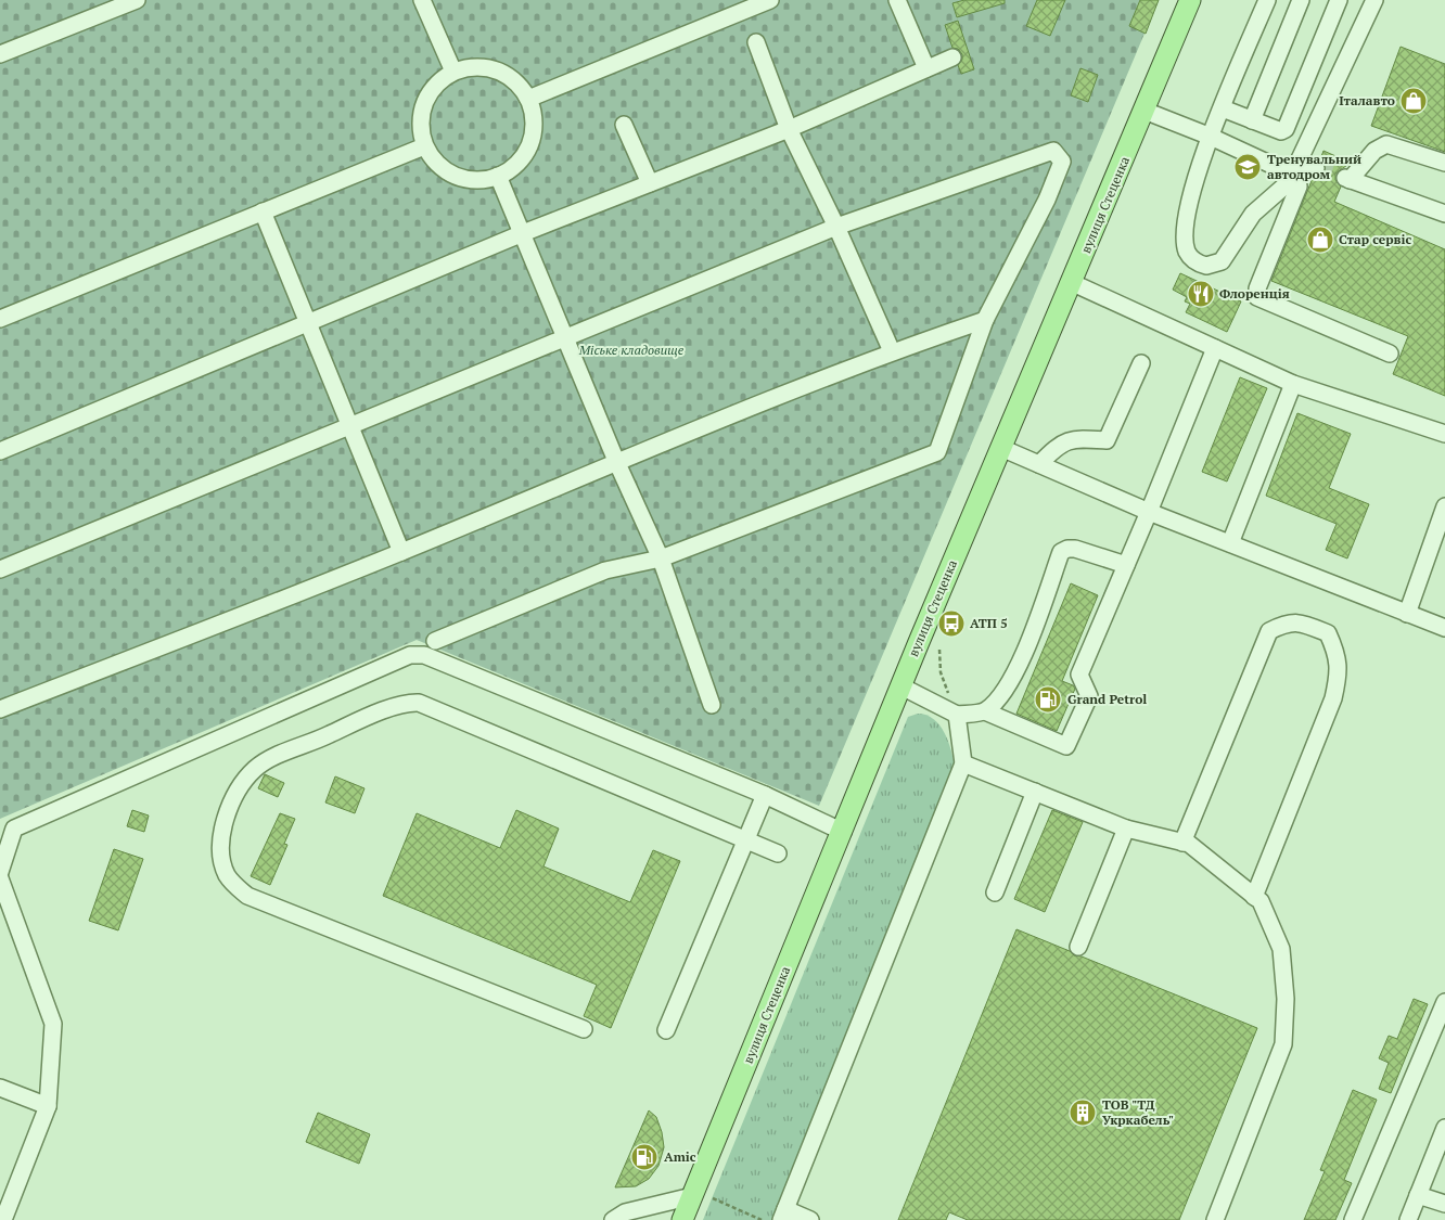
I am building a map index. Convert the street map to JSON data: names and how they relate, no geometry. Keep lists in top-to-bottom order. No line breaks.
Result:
{"streets":{"main road":["вулиця Стеценка"]},"parks":["Міське кладовище"],"places":{"shop":["Італавто","Стар сервіс"],"school or university":["Тренувальний автодром"],"restaurant":["Флоренція"],"bus stop":["АТП 5"],"fuel station":["Grand Petrol","Amic"],"building":["ТОВ \"ТД Укркабель\""]}}
